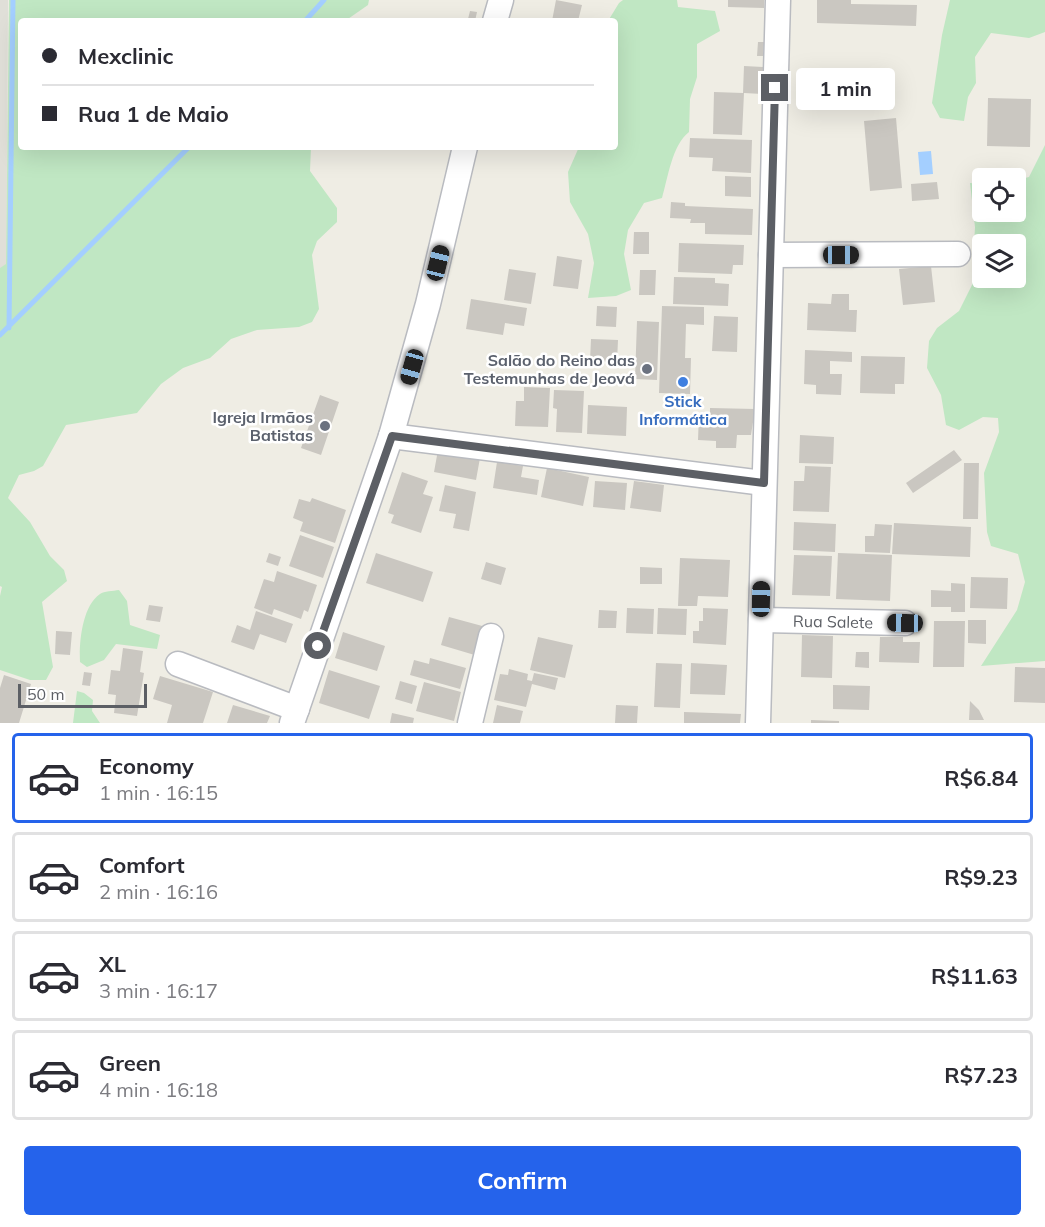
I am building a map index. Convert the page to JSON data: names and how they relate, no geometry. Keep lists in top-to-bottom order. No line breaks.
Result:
{"streets":{"street":["Rua Salete"]},"places":["Salão do Reino das Testemunhas de Jeová","Stick Informática","Igreja Irmãos Batistas"],"scale_bar":"50 m","page":{"banner":["Mexclinic","Rua 1 de Maio"],"bubble":"1 min","scale":"50 m","list":[{"name":"Economy","note":"1 min · 16:15","value":"R$6.84"},{"name":"Comfort","note":"2 min · 16:16","value":"R$9.23"},{"name":"XL","note":"3 min · 16:17","value":"R$11.63"},{"name":"Green","note":"4 min · 16:18","value":"R$7.23"}],"buttons":"Confirm"}}
